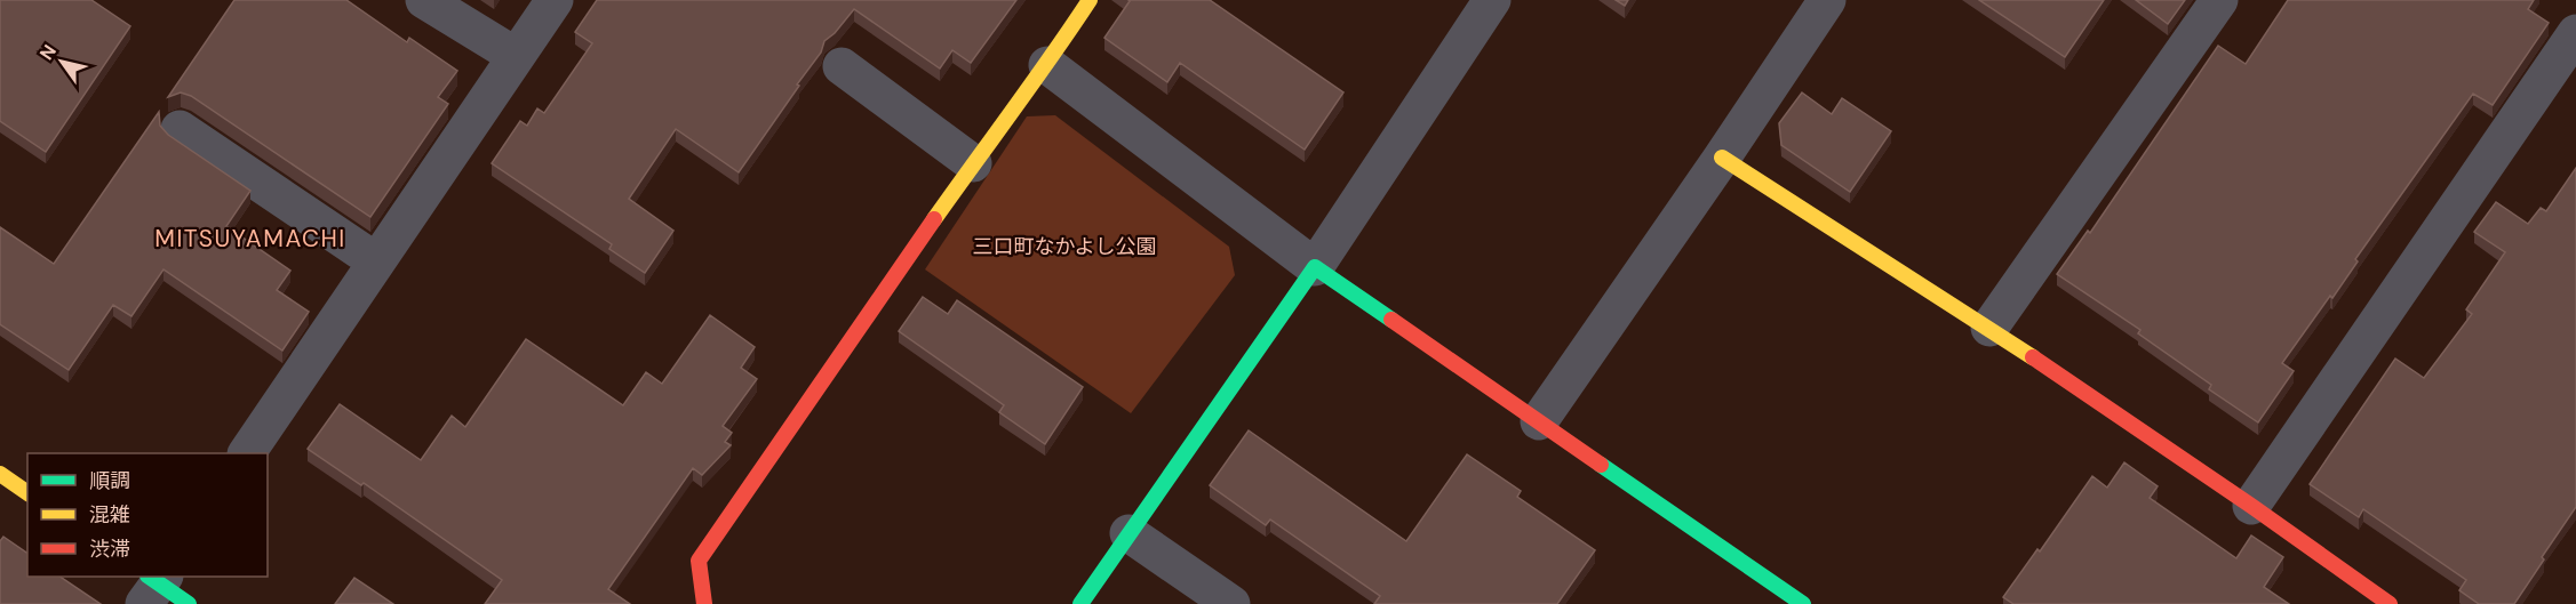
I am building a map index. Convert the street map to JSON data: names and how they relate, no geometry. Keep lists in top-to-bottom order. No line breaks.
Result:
{"districts":["MITSUYAMACHI"],"parks":["三口町なかよし公園"],"legend":["順調","混雑","渋滞"],"north":"top left"}
